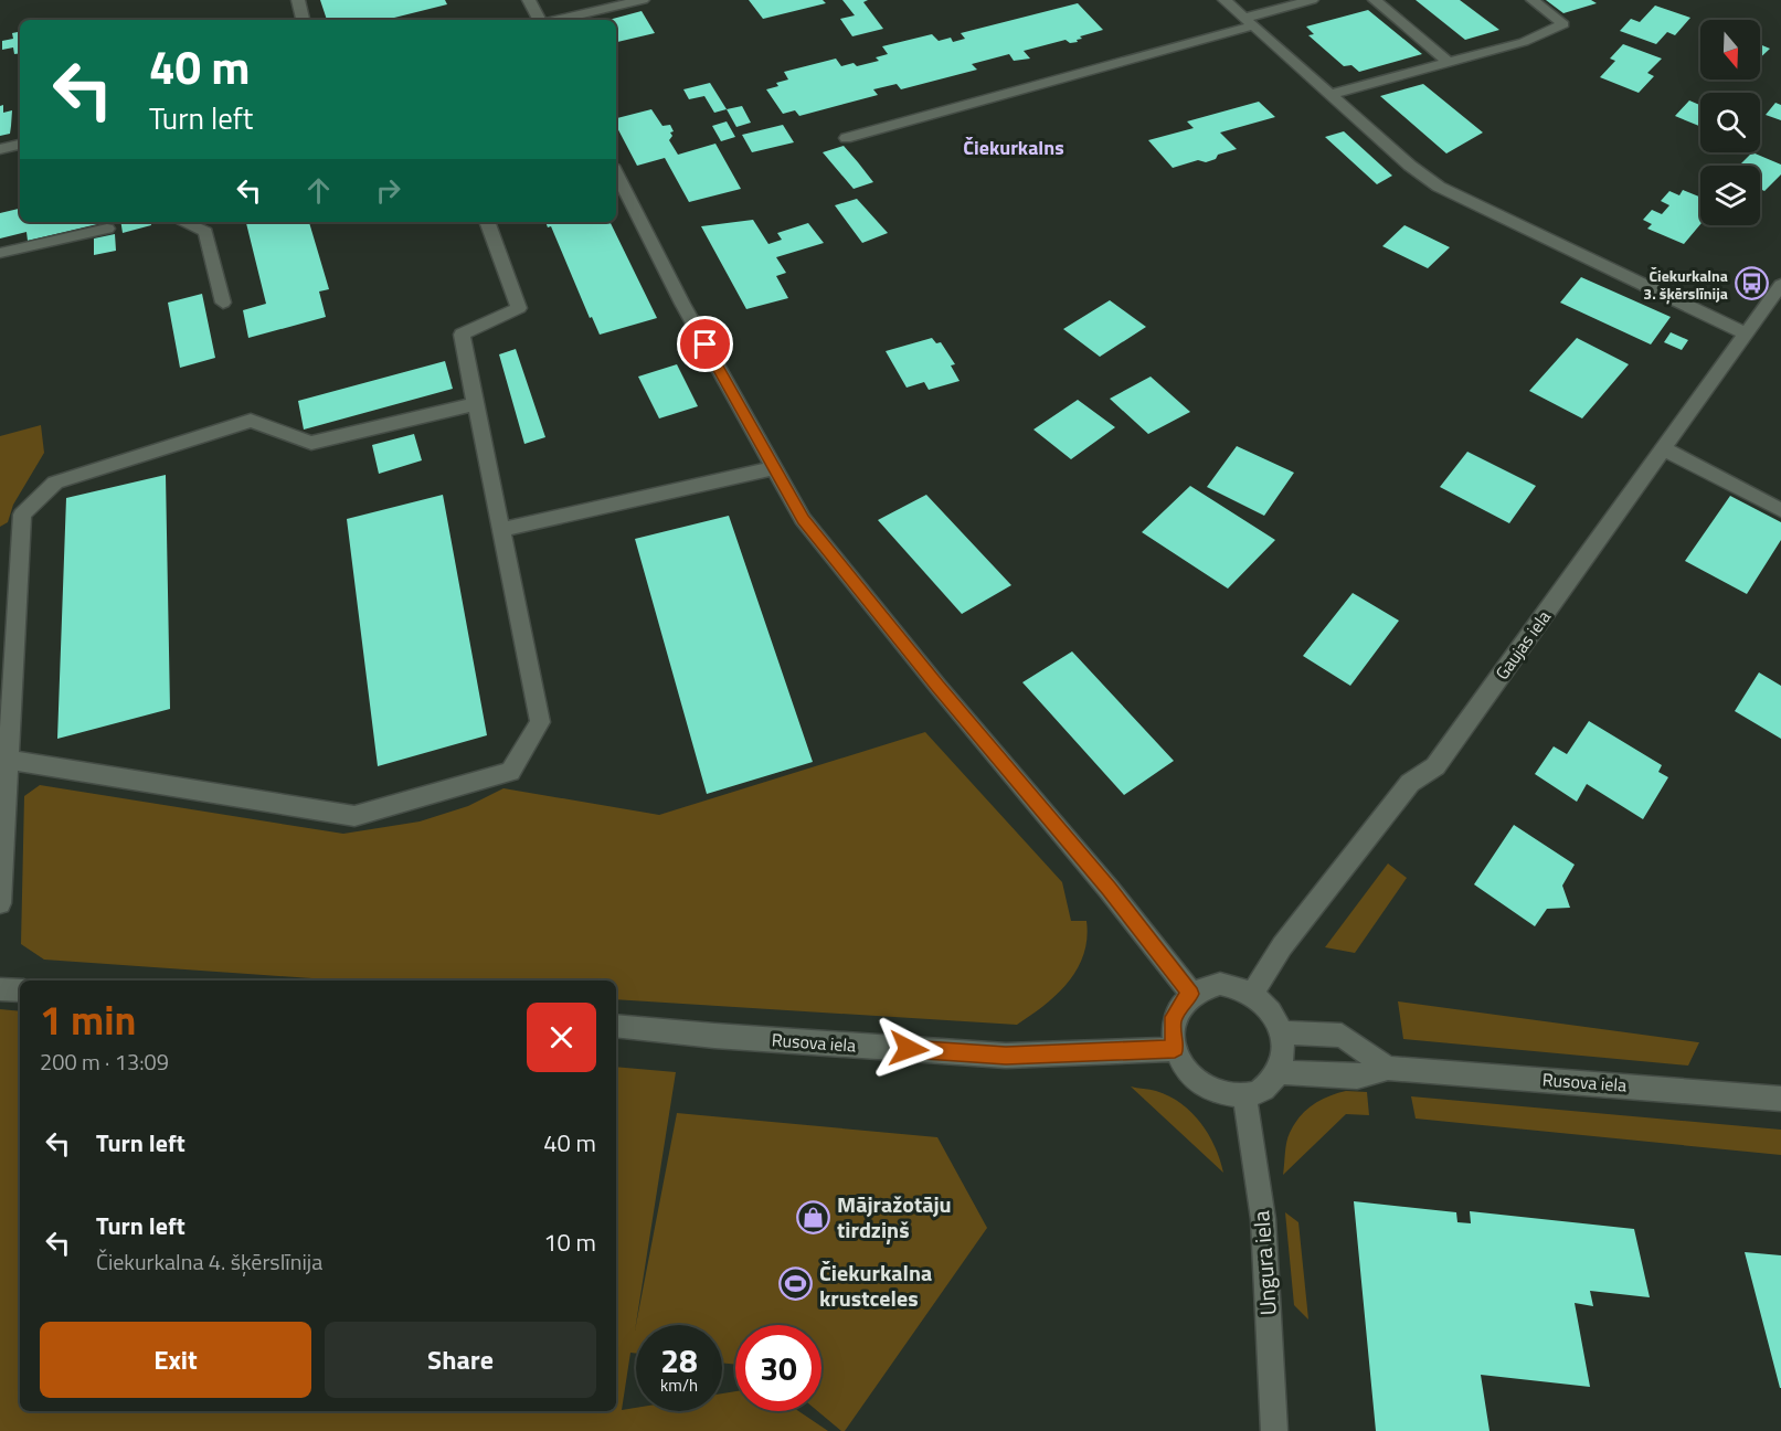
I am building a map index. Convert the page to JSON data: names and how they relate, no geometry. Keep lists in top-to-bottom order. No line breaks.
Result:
{"streets":{"street":["Gaujas iela","Rusova iela","Ungura iela"]},"crossings":[["Gaujas iela","Rusova iela"],["Gaujas iela","Ungura iela"],["Rusova iela","Ungura iela"]],"districts":["Čiekurkalns"],"places":{"bus stop":["Čiekurkalna 3. šķērslīnija"],"shop":["Mājražotāju tirdziņš"],"sports":["Čiekurkalna krustceles"]},"north":"bottom","page":{"turn":["40 m","Turn left"],"heading":["1 min","200 m · 13:09"],"list":[{"name":"Turn left","value":"40 m"},{"name":"Turn left","note":"Čiekurkalna 4. šķērslīnija","value":"10 m"}],"buttons":["Exit","Share"],"speed":"28 km/h","limit":"30"}}
